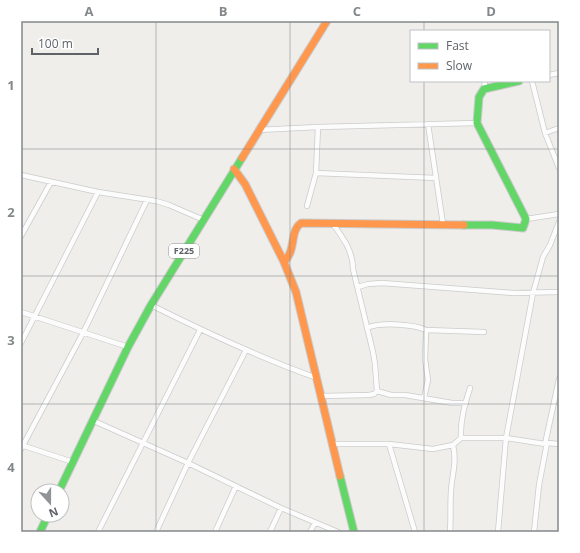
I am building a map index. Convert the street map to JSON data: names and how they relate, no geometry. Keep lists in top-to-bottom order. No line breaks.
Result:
{"streets":{"street":["F225"]},"legend":["Fast","Slow"],"scale_bar":"100 m","north":"bottom","grid":{"columns":["A","B","C","D"],"rows":["1","2","3","4"]}}
